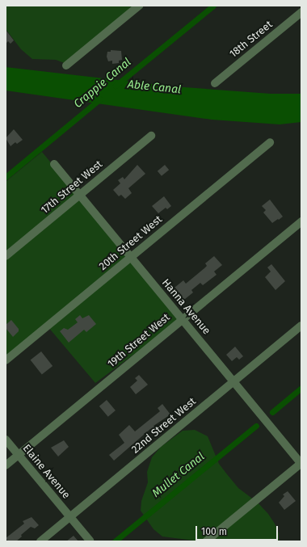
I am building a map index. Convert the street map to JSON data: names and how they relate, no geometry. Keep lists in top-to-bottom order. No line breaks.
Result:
{"streets":{"street":["18th Street","17th Street West","20th Street West","Hanna Avenue","19th Street West","22nd Street West","Elaine Avenue"]},"crossings":[["17th Street West","Hanna Avenue"],["20th Street West","Hanna Avenue"],["Hanna Avenue","19th Street West"],["Hanna Avenue","22nd Street West"],["19th Street West","Elaine Avenue"],["22nd Street West","Elaine Avenue"]],"water":["Crappie Canal","Able Canal","Mullet Canal"],"scale_bar":"100 m"}
